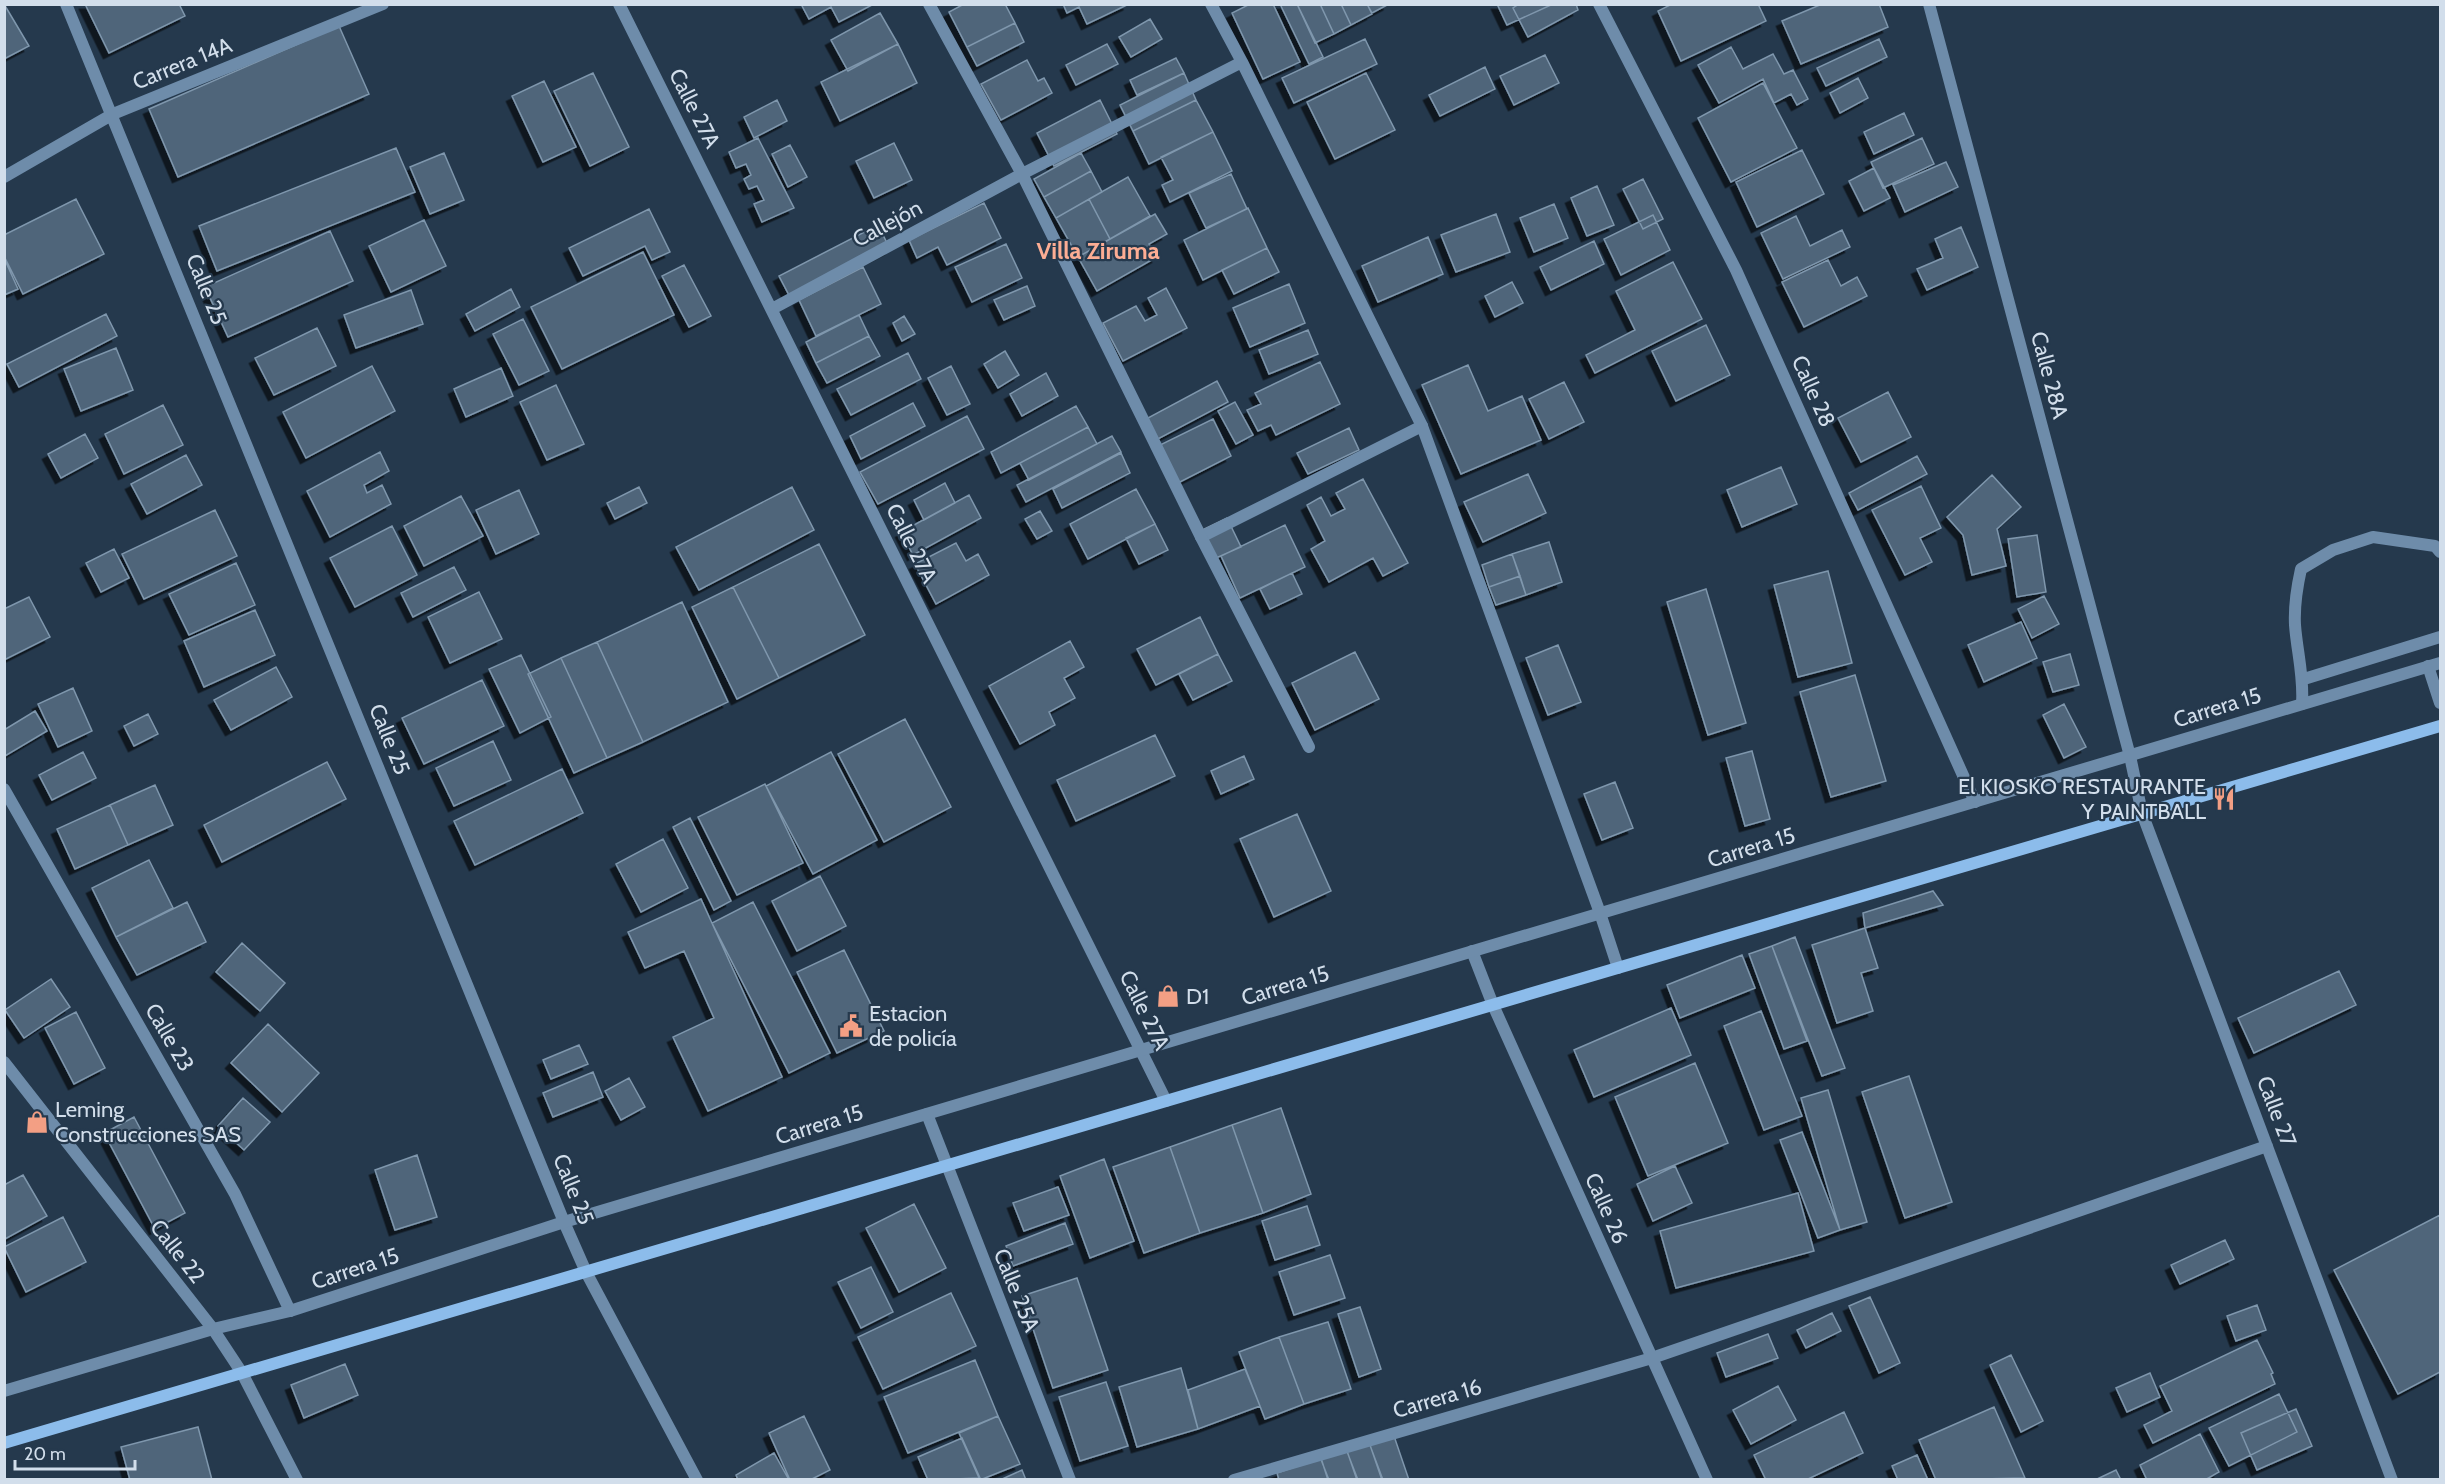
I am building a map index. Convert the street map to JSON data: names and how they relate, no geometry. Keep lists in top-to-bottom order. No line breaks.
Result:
{"streets":{"street":["Carrera 14A","Calle 27A","Callejón","Calle 25","Calle 28A","Calle 28","Carrera 15","Calle 23","Calle 27","Calle 26","Calle 22","Calle 25A","Carrera 16"]},"crossings":[["Carrera 14A","Calle 25"],["Calle 27A","Callejón"],["Calle 27A","Carrera 15"],["Calle 25","Carrera 15"],["Calle 28A","Carrera 15"],["Calle 28A","Calle 27"],["Calle 28","Carrera 15"],["Carrera 15","Calle 23"],["Carrera 15","Calle 27"],["Carrera 15","Calle 26"],["Carrera 15","Calle 22"],["Carrera 15","Calle 25A"],["Calle 27","Carrera 16"],["Calle 26","Carrera 16"]],"districts":["Villa Ziruma"],"places":{"restaurant":["El KIOSKO RESTAURANTE Y PAINTBALL"],"shop":["D1","Leming Construcciones SAS"],"public building":["Estacion de policía"]},"scale_bar":"20 m"}
